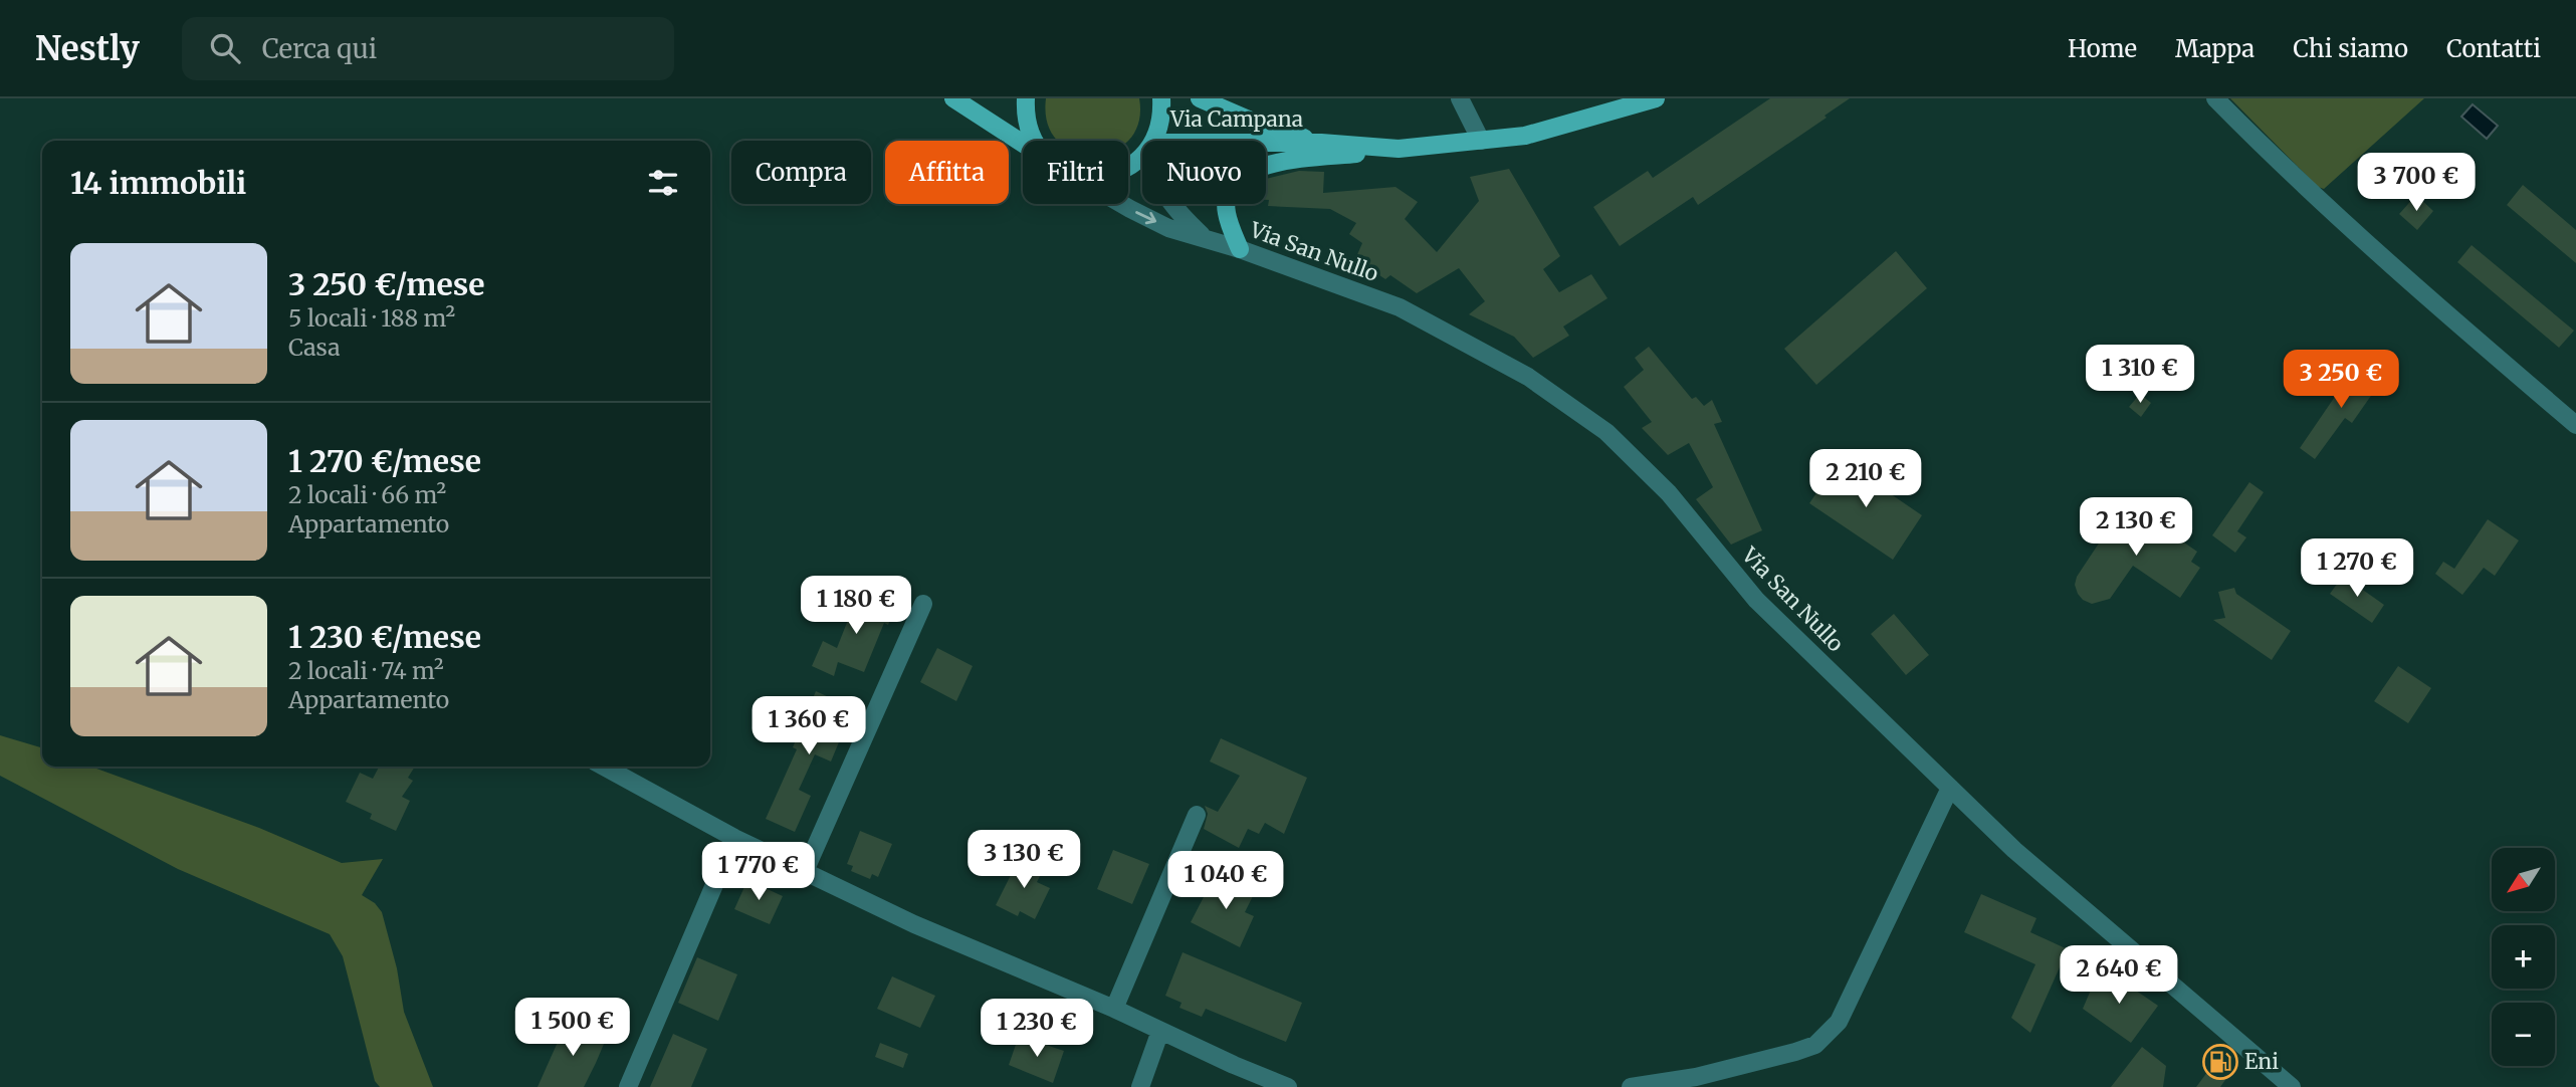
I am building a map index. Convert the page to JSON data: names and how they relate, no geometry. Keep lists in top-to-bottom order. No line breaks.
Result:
{"streets":{"main road":["Via Campana"],"street":["Via San Nullo"]},"places":{"fuel station":["Eni"]},"north":"bottom left","page":{"header":"Nestly","search":"Cerca qui","nav":["Home","Mappa","Chi siamo","Contatti"],"chip":["Compra","Affitta","Filtri","Nuovo"],"heading":"14 immobili","price":["3 700 €","1 310 €","3 250 €","2 210 €","2 130 €","1 270 €","1 180 €","1 360 €","3 130 €","1 770 €","1 040 €","2 640 €","1 500 €","1 230 €"],"list":[{"name":"3 250 €/mese","note":"5 locali · 188 m² · Casa"},{"name":"1 270 €/mese","note":"2 locali · 66 m² · Appartamento"},{"name":"1 230 €/mese","note":"2 locali · 74 m² · Appartamento"}],"map_buttons":["+","−"]}}
